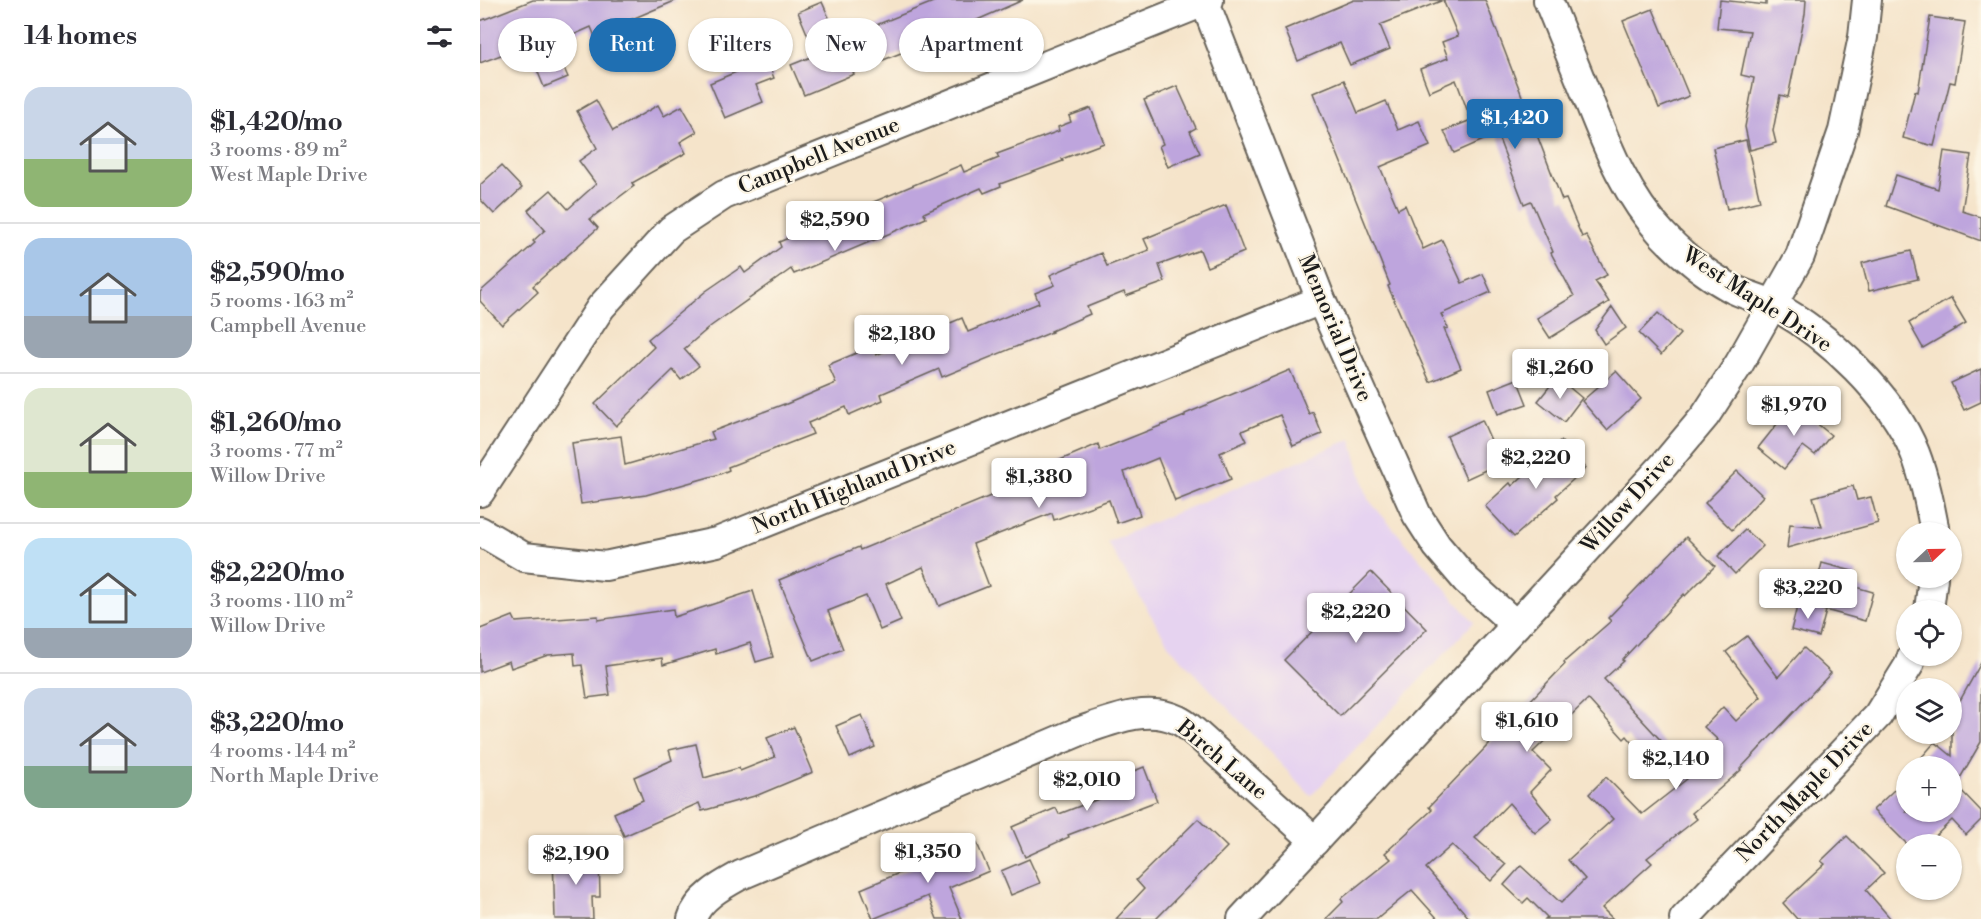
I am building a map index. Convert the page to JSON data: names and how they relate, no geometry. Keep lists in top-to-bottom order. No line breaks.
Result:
{"streets":{"street":["Campbell Avenue","West Maple Drive","Memorial Drive","North Highland Drive","Willow Drive","Birch Lane","North Maple Drive"]},"crossings":[["Campbell Avenue","Memorial Drive"],["West Maple Drive","Willow Drive"],["Memorial Drive","North Highland Drive"],["Memorial Drive","Willow Drive"],["Willow Drive","Birch Lane"]],"north":"right","page":{"heading":"14 homes","chip":["Buy","Rent","Filters","New","Apartment"],"list":[{"name":"$1,420/mo","note":"3 rooms · 89 m² · West Maple Drive"},{"name":"$2,590/mo","note":"5 rooms · 163 m² · Campbell Avenue"},{"name":"$1,260/mo","note":"3 rooms · 77 m² · Willow Drive"},{"name":"$2,220/mo","note":"3 rooms · 110 m² · Willow Drive"},{"name":"$3,220/mo","note":"4 rooms · 144 m² · North Maple Drive"}],"price":["$1,420","$2,590","$2,180","$1,260","$1,970","$2,220","$1,380","$3,220","$2,220","$1,610","$2,140","$2,010","$1,350","$2,190"],"map_buttons":["+","−"]}}
